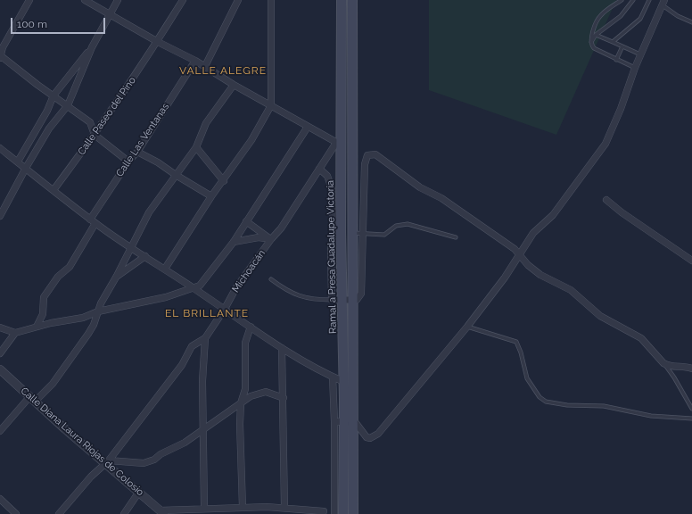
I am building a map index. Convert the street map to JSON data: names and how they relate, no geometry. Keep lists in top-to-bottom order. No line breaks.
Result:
{"streets":{"main road":["Ramal a Presa Guadalupe Victoria"],"street":["Calle Paseo del Pino","Calle Las Ventanas","Michoacán","Calle Diana Laura Riojas de Colosio"]},"crossings":[["Ramal a Presa Guadalupe Victoria","Michoacán"],["Michoacán","Calle Diana Laura Riojas de Colosio"]],"districts":["VALLE ALEGRE","EL BRILLANTE"],"scale_bar":"100 m"}
